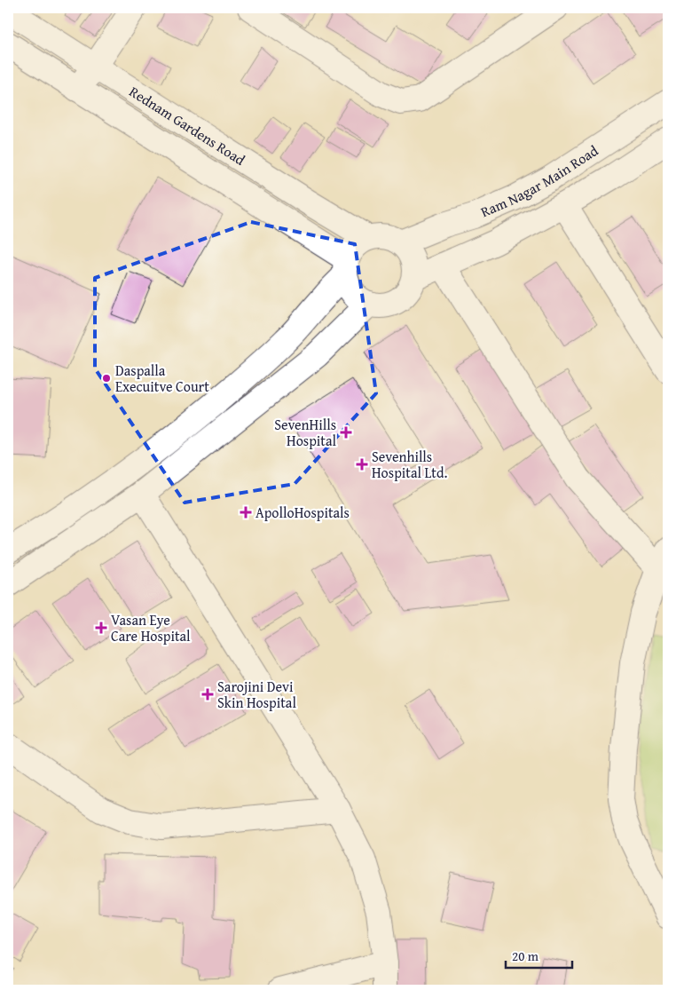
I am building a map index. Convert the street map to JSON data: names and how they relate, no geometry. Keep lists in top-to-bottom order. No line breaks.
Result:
{"streets":{"main road":["Rednam Gardens Road","Ram Nagar Main Road"]},"crossings":[["Rednam Gardens Road","Ram Nagar Main Road"]],"places":{"other":["Daspalla Execuitve Court"],"health":["SevenHills Hospital","Sevenhills Hospital Ltd.","ApolloHospitals","Vasan Eye Care Hospital","Sarojini Devi Skin Hospital"]},"scale_bar":"20 m"}
